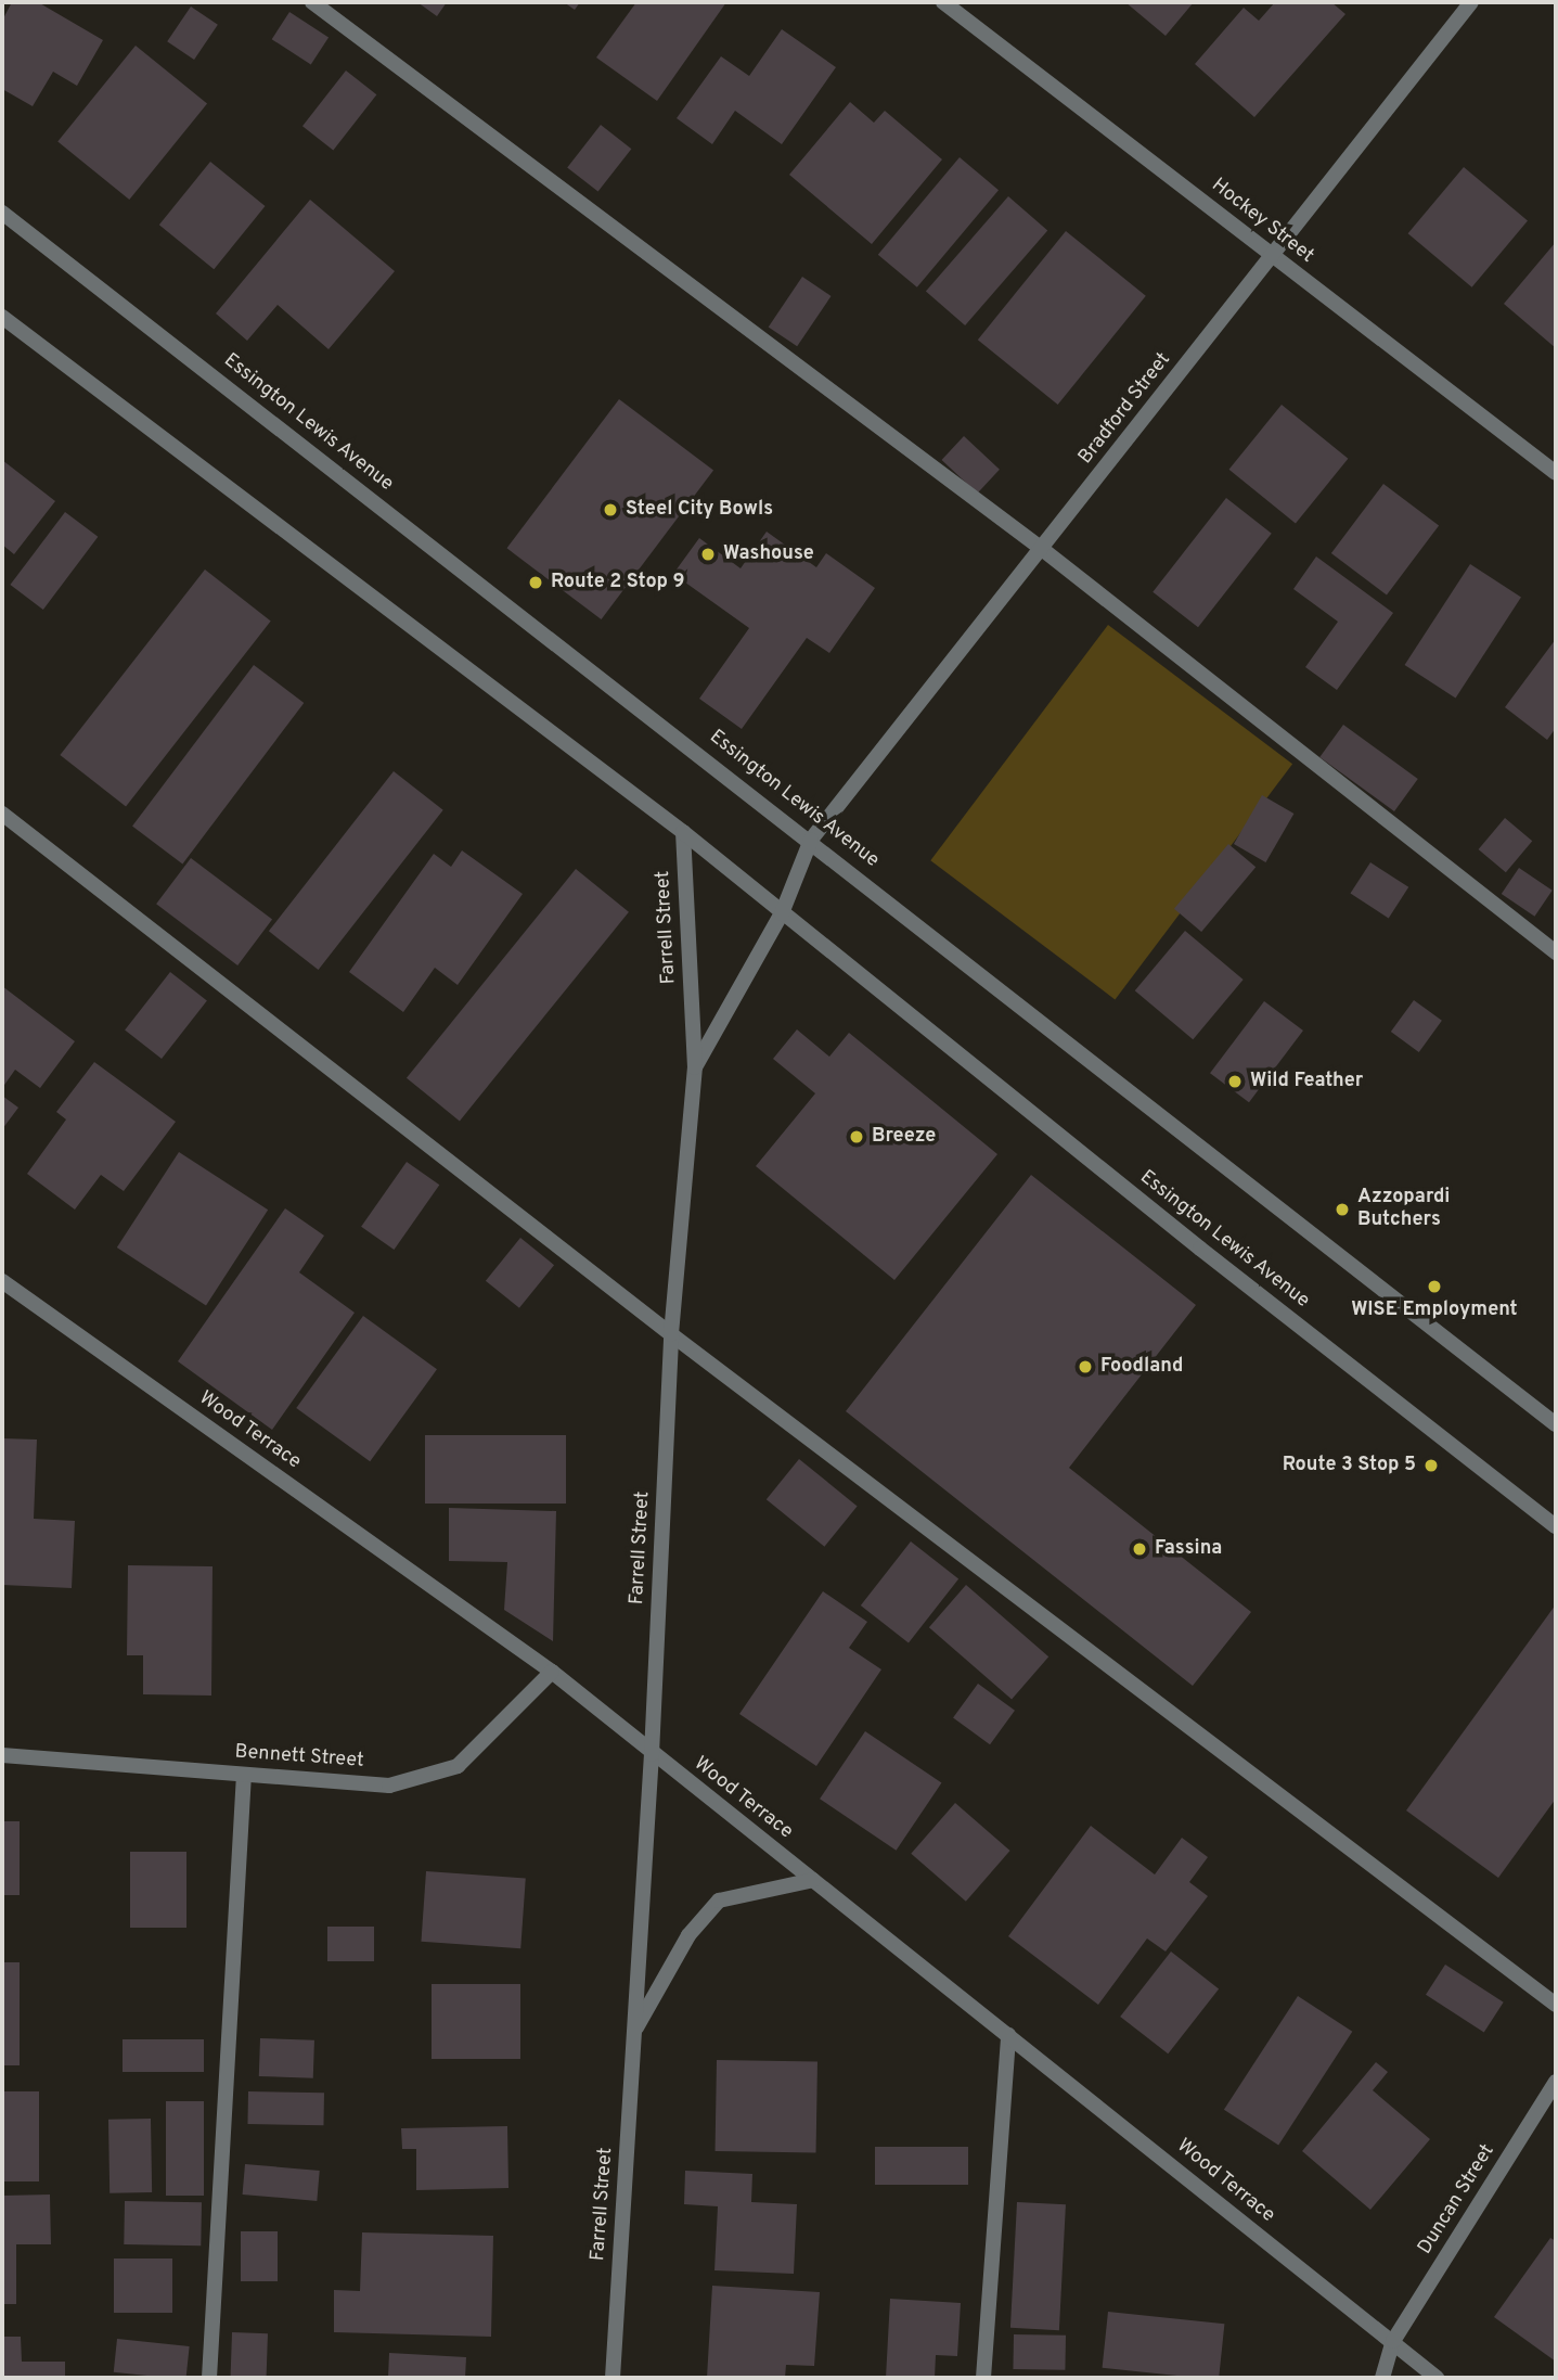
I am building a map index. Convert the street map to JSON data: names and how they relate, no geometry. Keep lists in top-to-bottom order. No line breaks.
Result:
{"streets":{"street":["Hockey Street","Bradford Street","Essington Lewis Avenue","Farrell Street","Wood Terrace","Bennett Street","Duncan Street"]},"crossings":[["Hockey Street","Bradford Street"],["Bradford Street","Essington Lewis Avenue"],["Bradford Street","Farrell Street"],["Essington Lewis Avenue","Farrell Street"],["Farrell Street","Wood Terrace"],["Wood Terrace","Bennett Street"],["Wood Terrace","Duncan Street"]],"places":["Steel City Bowls","Washouse","Route 2 Stop 9","Wild Feather","Breeze","Azzopardi Butchers","WISE Employment","Foodland","Route 3 Stop 5","Fassina"]}
